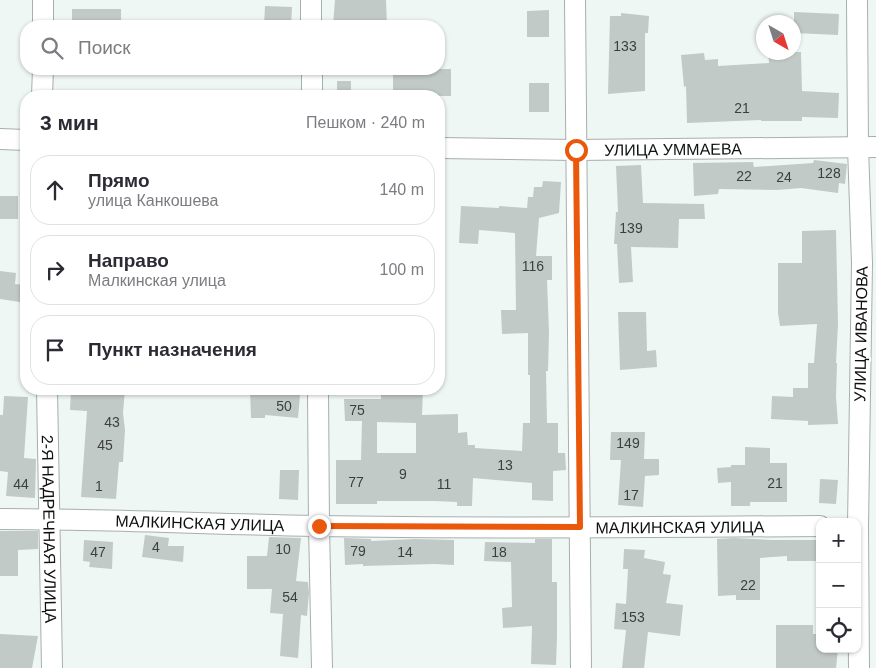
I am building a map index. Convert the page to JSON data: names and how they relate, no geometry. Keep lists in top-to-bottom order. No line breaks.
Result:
{"streets":{"street":["УЛИЦА УММАЕВА","УЛИЦА ИВАНОВА","МАЛКИНСКАЯ УЛИЦА","2-Я НАДРЕЧНАЯ УЛИЦА"]},"crossings":[["УЛИЦА УММАЕВА","УЛИЦА ИВАНОВА"],["МАЛКИНСКАЯ УЛИЦА","2-Я НАДРЕЧНАЯ УЛИЦА"]],"house_numbers":["133","21","128","22","24","139","116","50","75","43","149","45","13","9","77","21","44","11","1","17","4","10","79","47","14","18","22","54","153"],"north":"bottom right","page":{"search":"Поиск","heading":["3 мин","Пешком · 240 m"],"list":[["Прямо","улица Канкошева","140 m"],["Направо","Малкинская улица","100 m"],"Пункт назначения"],"map_buttons":["+","−"]}}
